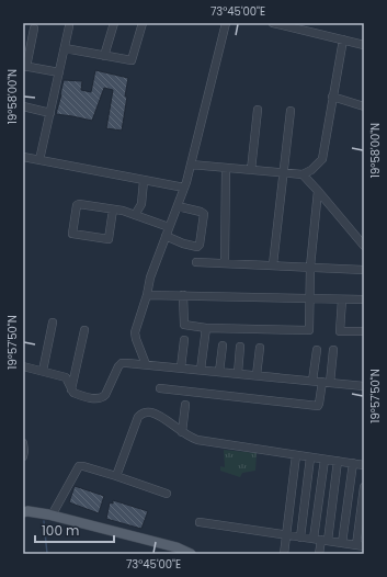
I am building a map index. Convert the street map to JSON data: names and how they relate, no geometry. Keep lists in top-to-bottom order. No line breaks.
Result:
{"scale_bar":"100 m","coordinates":["73°45'00\"E","19°58'00\"N","19°57'50\"N"]}
